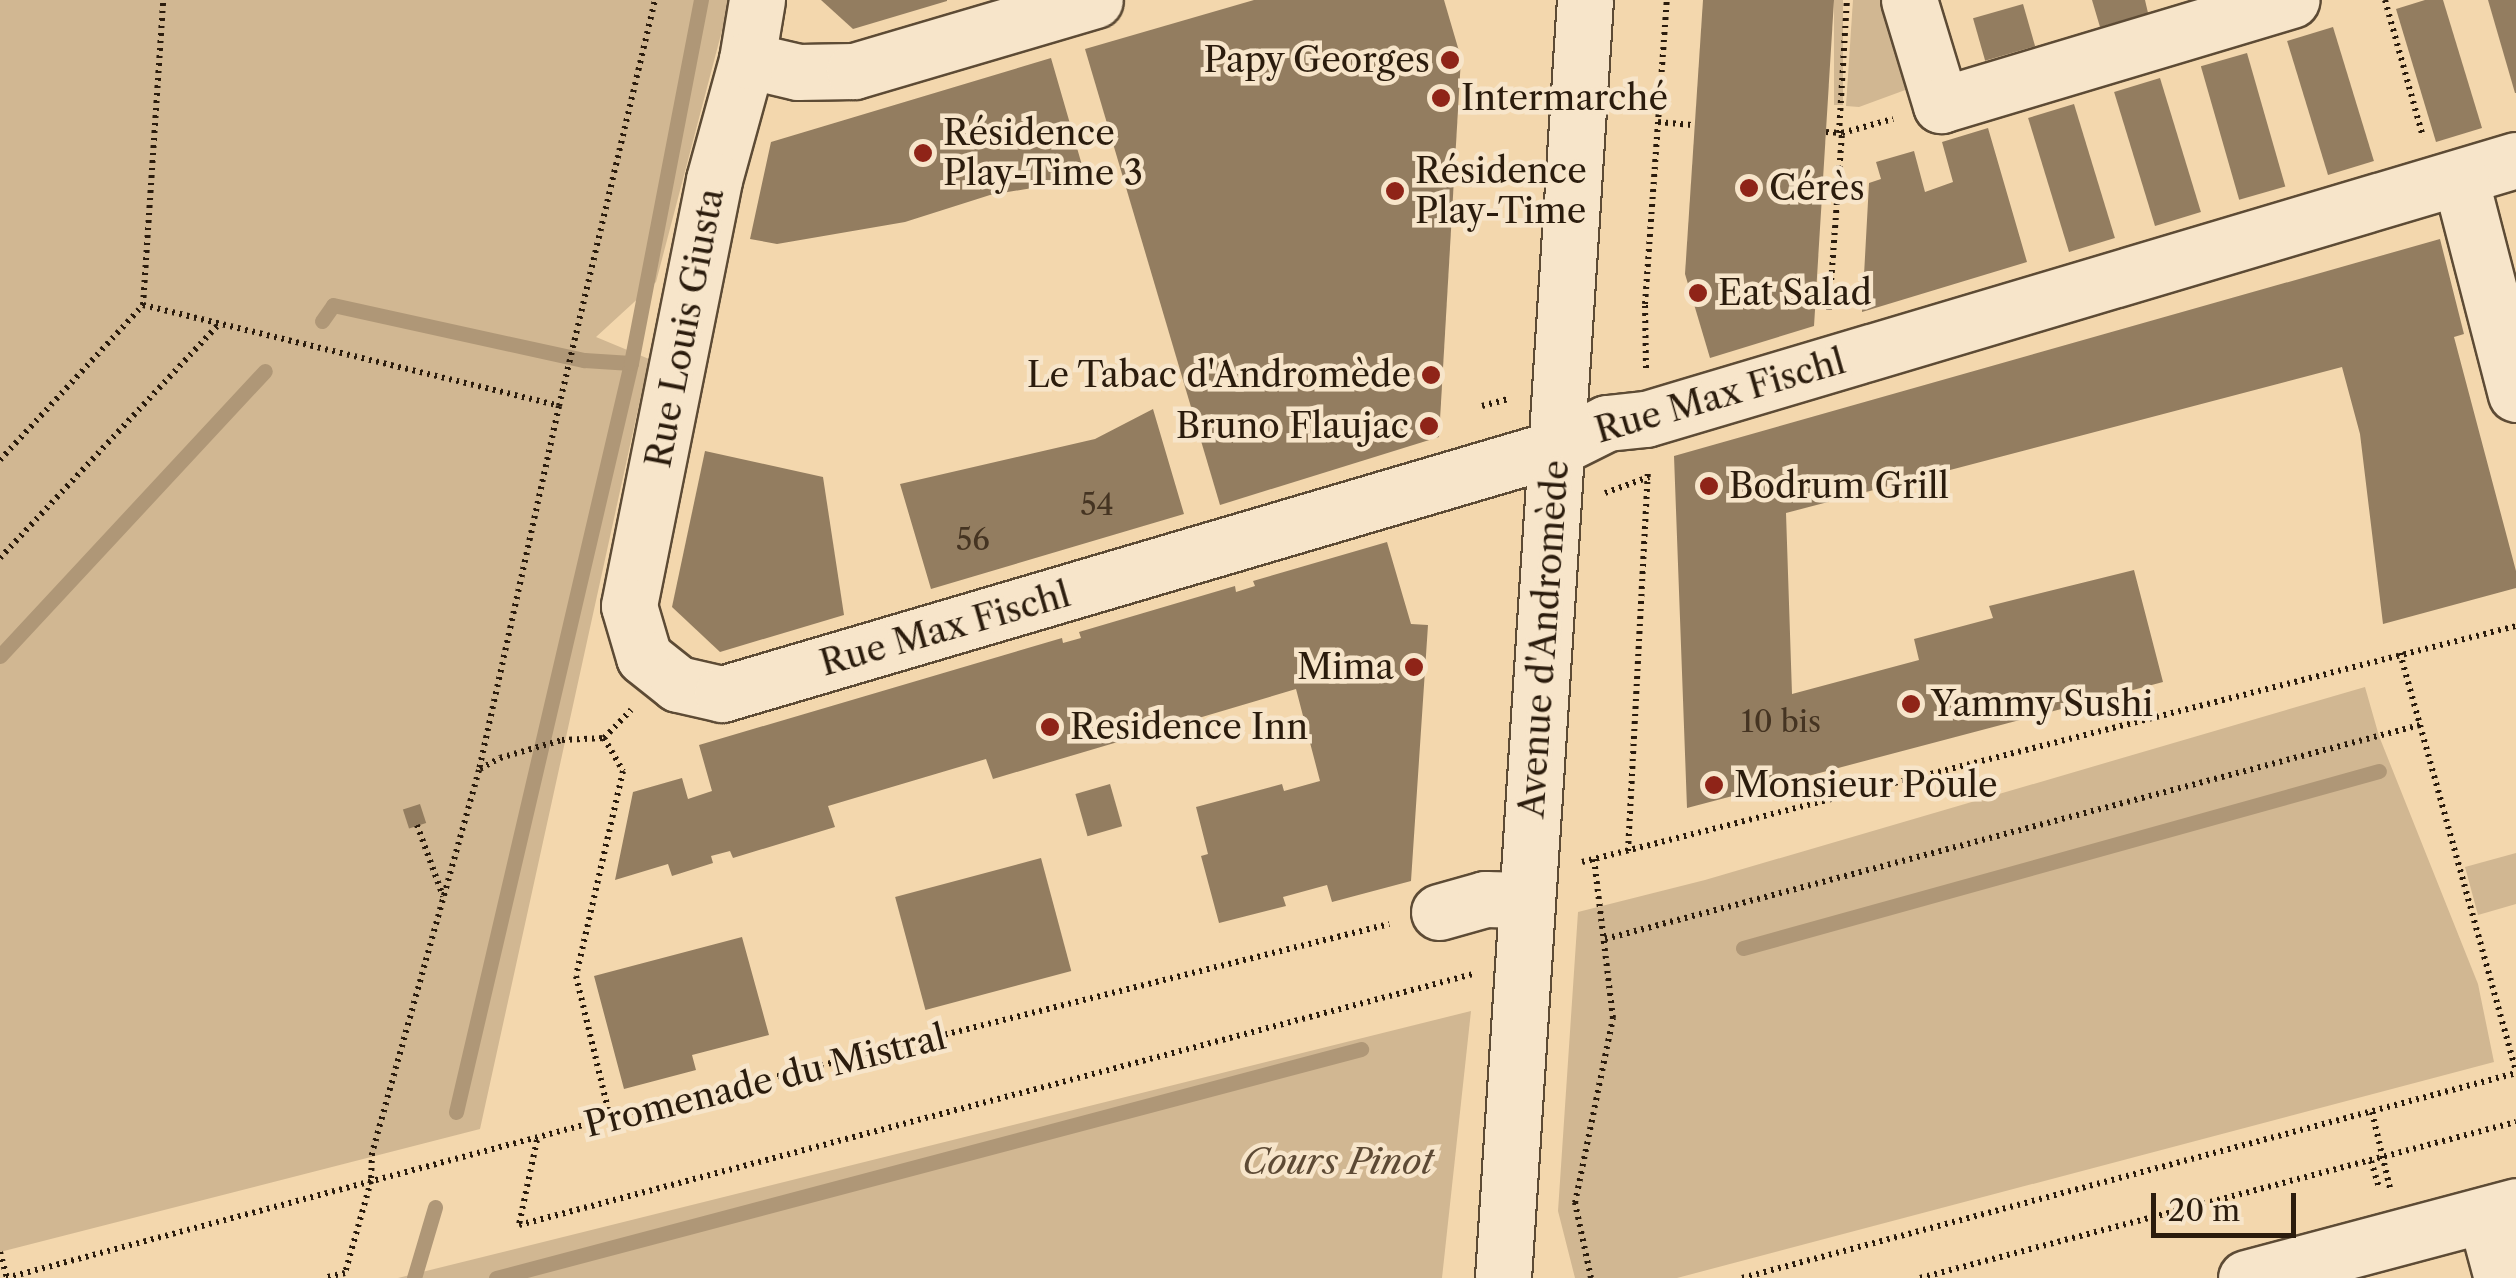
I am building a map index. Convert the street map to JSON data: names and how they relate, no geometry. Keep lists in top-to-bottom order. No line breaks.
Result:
{"streets":{"street":["Rue Louis Giusta","Rue Max Fischl","Avenue d'Andromède"],"path":["Promenade du Mistral"]},"crossings":[["Rue Louis Giusta","Rue Max Fischl"],["Rue Max Fischl","Avenue d'Andromède"]],"parks":["Cours Pinot"],"places":["Papy Georges","Intermarché","Résidence Play-Time 3","Cérès","Résidence Play-Time","Eat Salad","Le Tabac d'Andromède","Bruno Flaujac","Bodrum Grill","Mima","Yammy Sushi","Residence Inn","Monsieur Poule"],"house_numbers":["54","56","10 bis"],"scale_bar":"20 m"}
